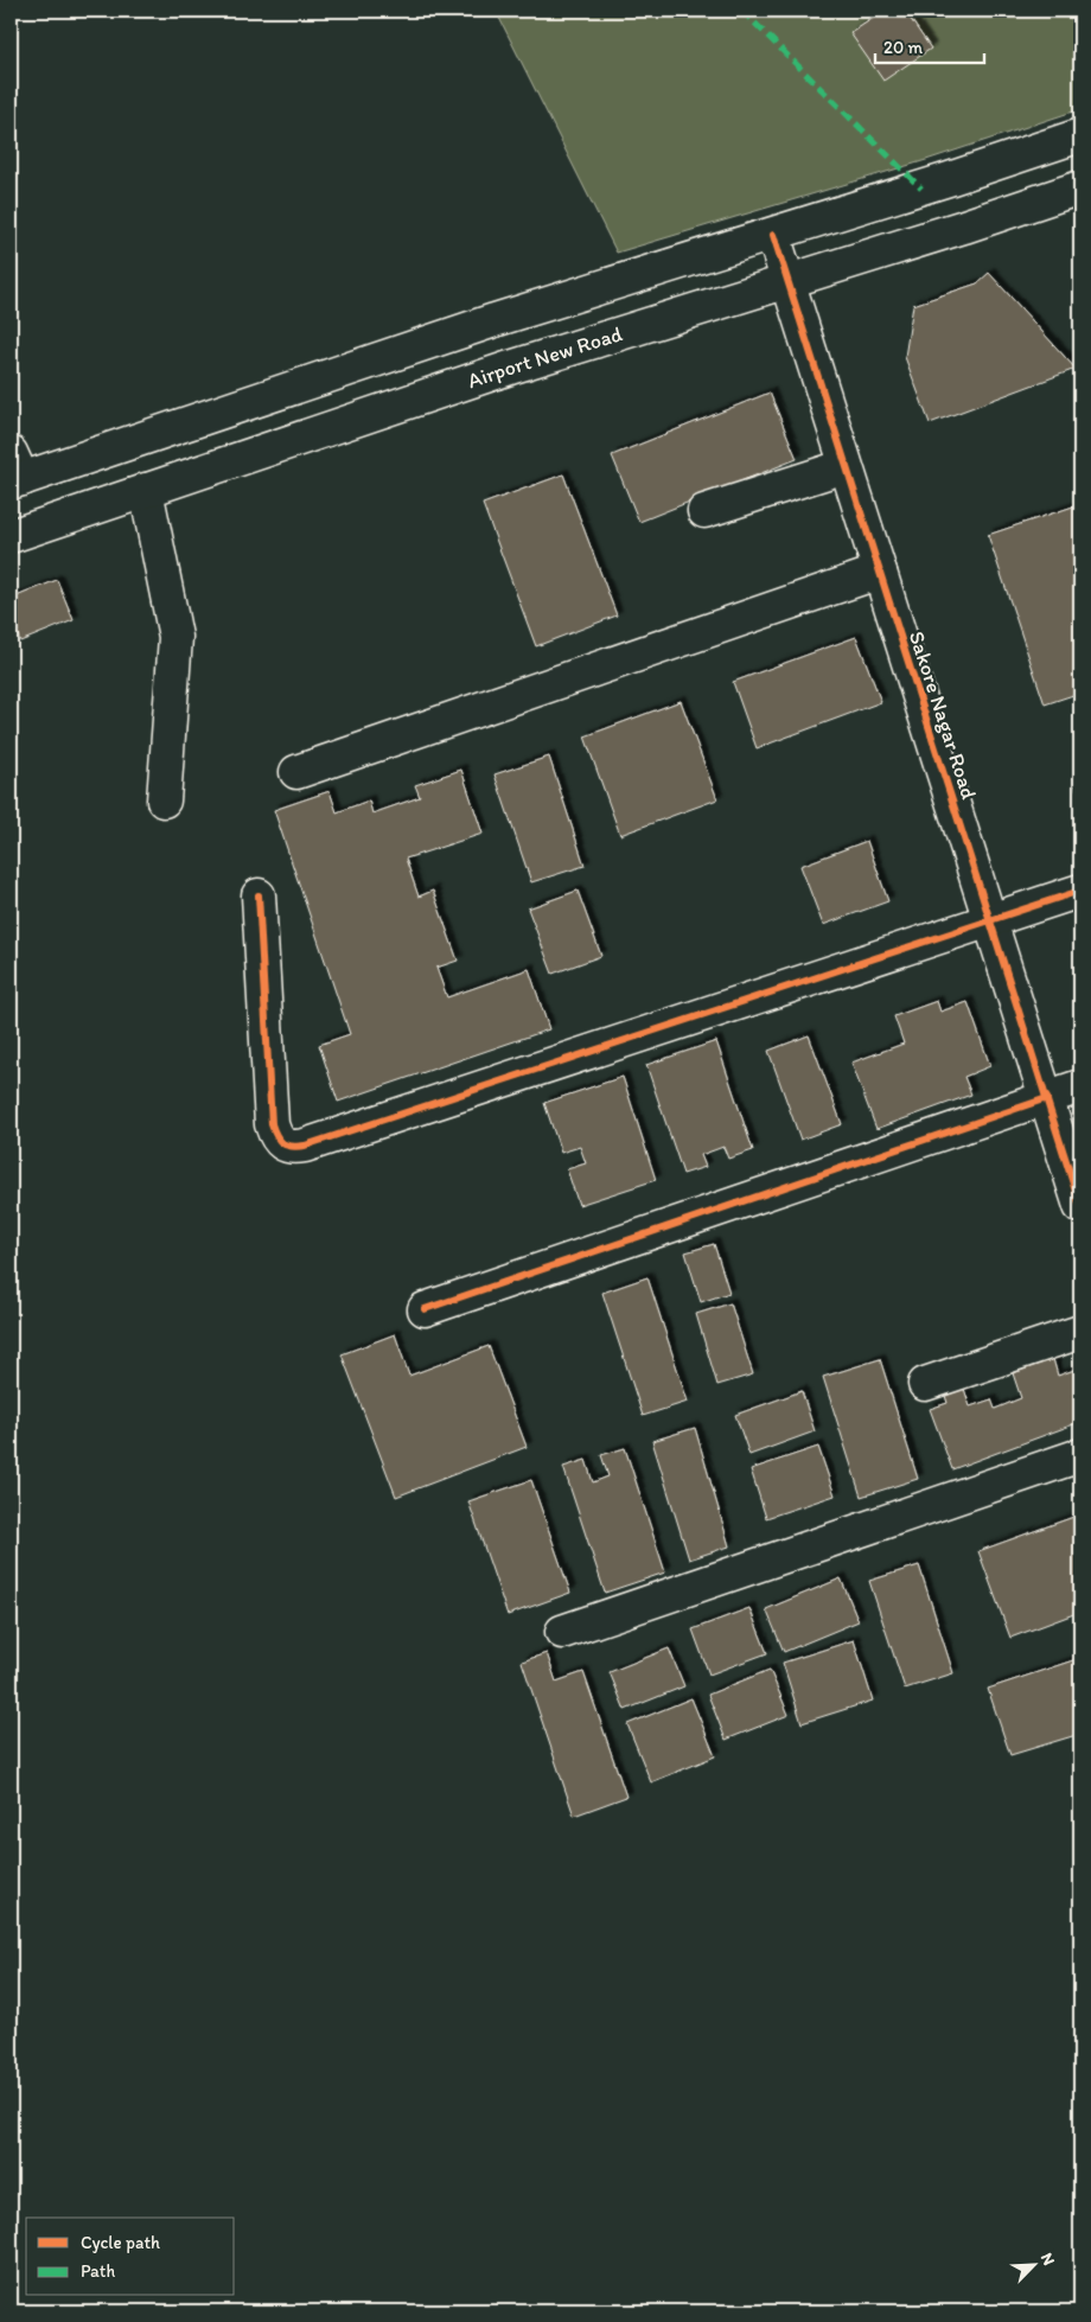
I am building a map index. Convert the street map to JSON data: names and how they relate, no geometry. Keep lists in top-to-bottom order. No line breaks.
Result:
{"streets":{"street":["Airport New Road","Sakore Nagar Road"]},"crossings":[["Airport New Road","Sakore Nagar Road"]],"legend":["Cycle path","Path"],"scale_bar":"20 m","north":"top right"}
